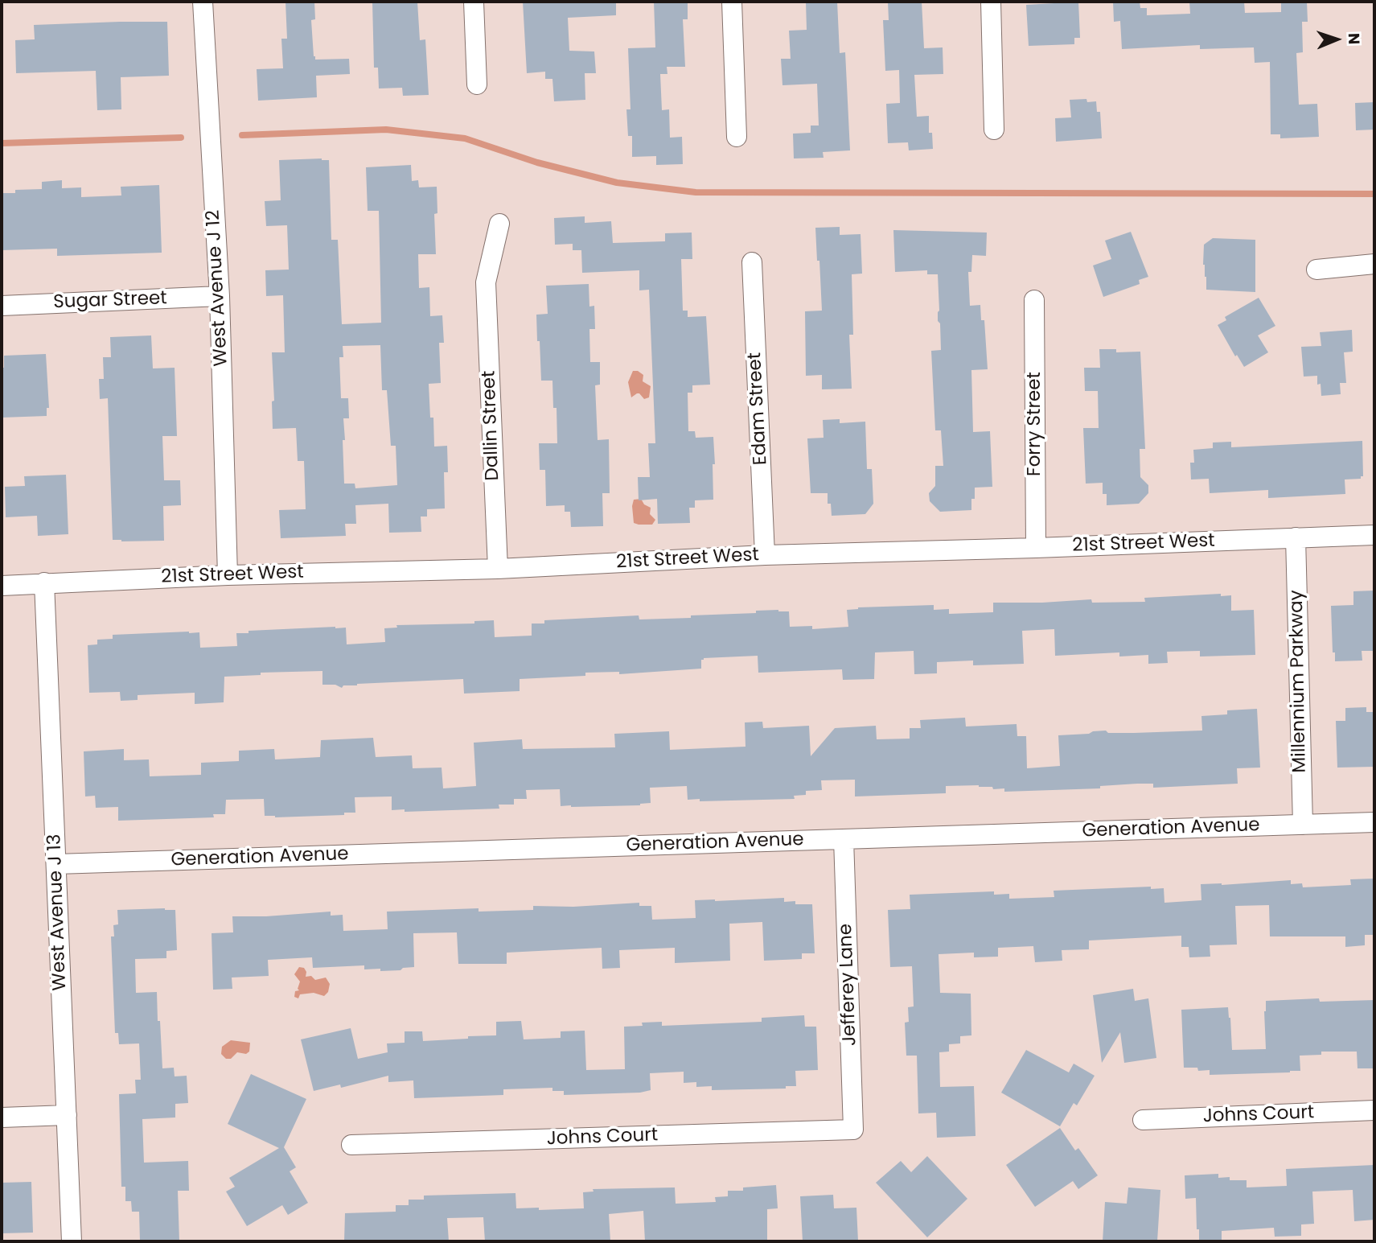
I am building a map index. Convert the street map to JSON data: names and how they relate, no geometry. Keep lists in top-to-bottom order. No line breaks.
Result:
{"streets":{"street":["West Avenue J 12","Sugar Street","Edam Street","Forry Street","Dallin Street","21st Street West","Millennium Parkway","Generation Avenue","West Avenue J 13","Jefferey Lane","Johns Court"]},"crossings":[["West Avenue J 12","Sugar Street"],["West Avenue J 12","21st Street West"],["Edam Street","21st Street West"],["Forry Street","21st Street West"],["Dallin Street","21st Street West"],["21st Street West","Millennium Parkway"],["21st Street West","West Avenue J 13"],["Millennium Parkway","Generation Avenue"],["Generation Avenue","West Avenue J 13"],["Generation Avenue","Jefferey Lane"],["Jefferey Lane","Johns Court"]],"north":"right"}
